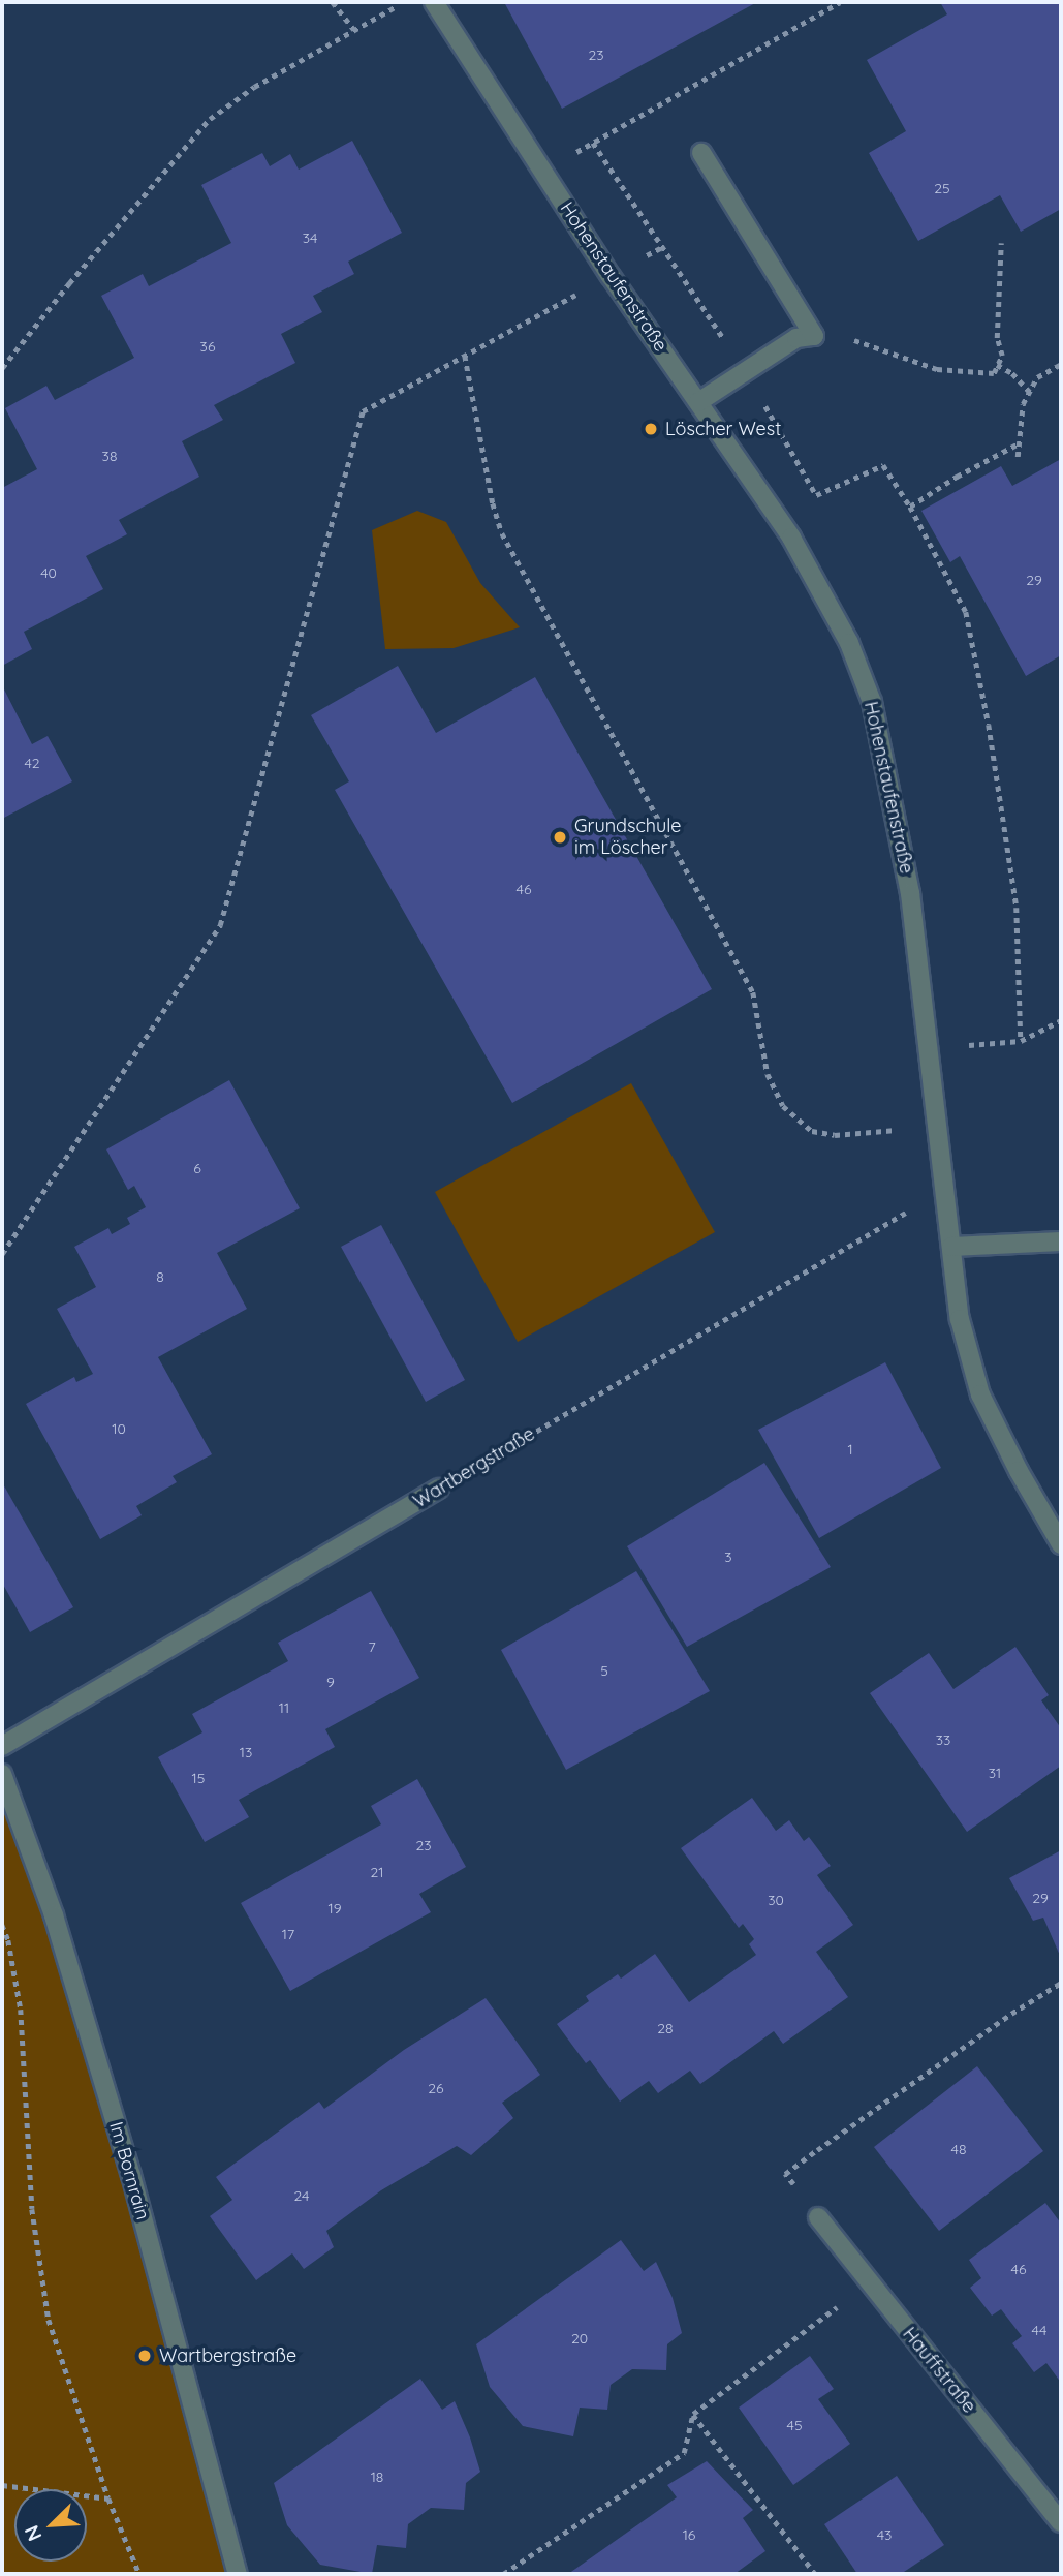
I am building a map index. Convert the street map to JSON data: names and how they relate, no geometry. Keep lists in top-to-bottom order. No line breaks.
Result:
{"streets":{"street":["Hohenstaufenstraße","Wartbergstraße","Im Bornrain","Hauffstraße"]},"crossings":[["Hohenstaufenstraße","Wartbergstraße"]],"places":["Löscher West","Grundschule im Löscher","Wartbergstraße"],"house_numbers":["23","25","34","36","38","40","29","42","46","6","8","10","1","3","7","5","9","11","33","13","31","15","23","21","29","30","19","17","28","26","48","24","46","44","20","45","18","16","43"],"north":"bottom left"}
